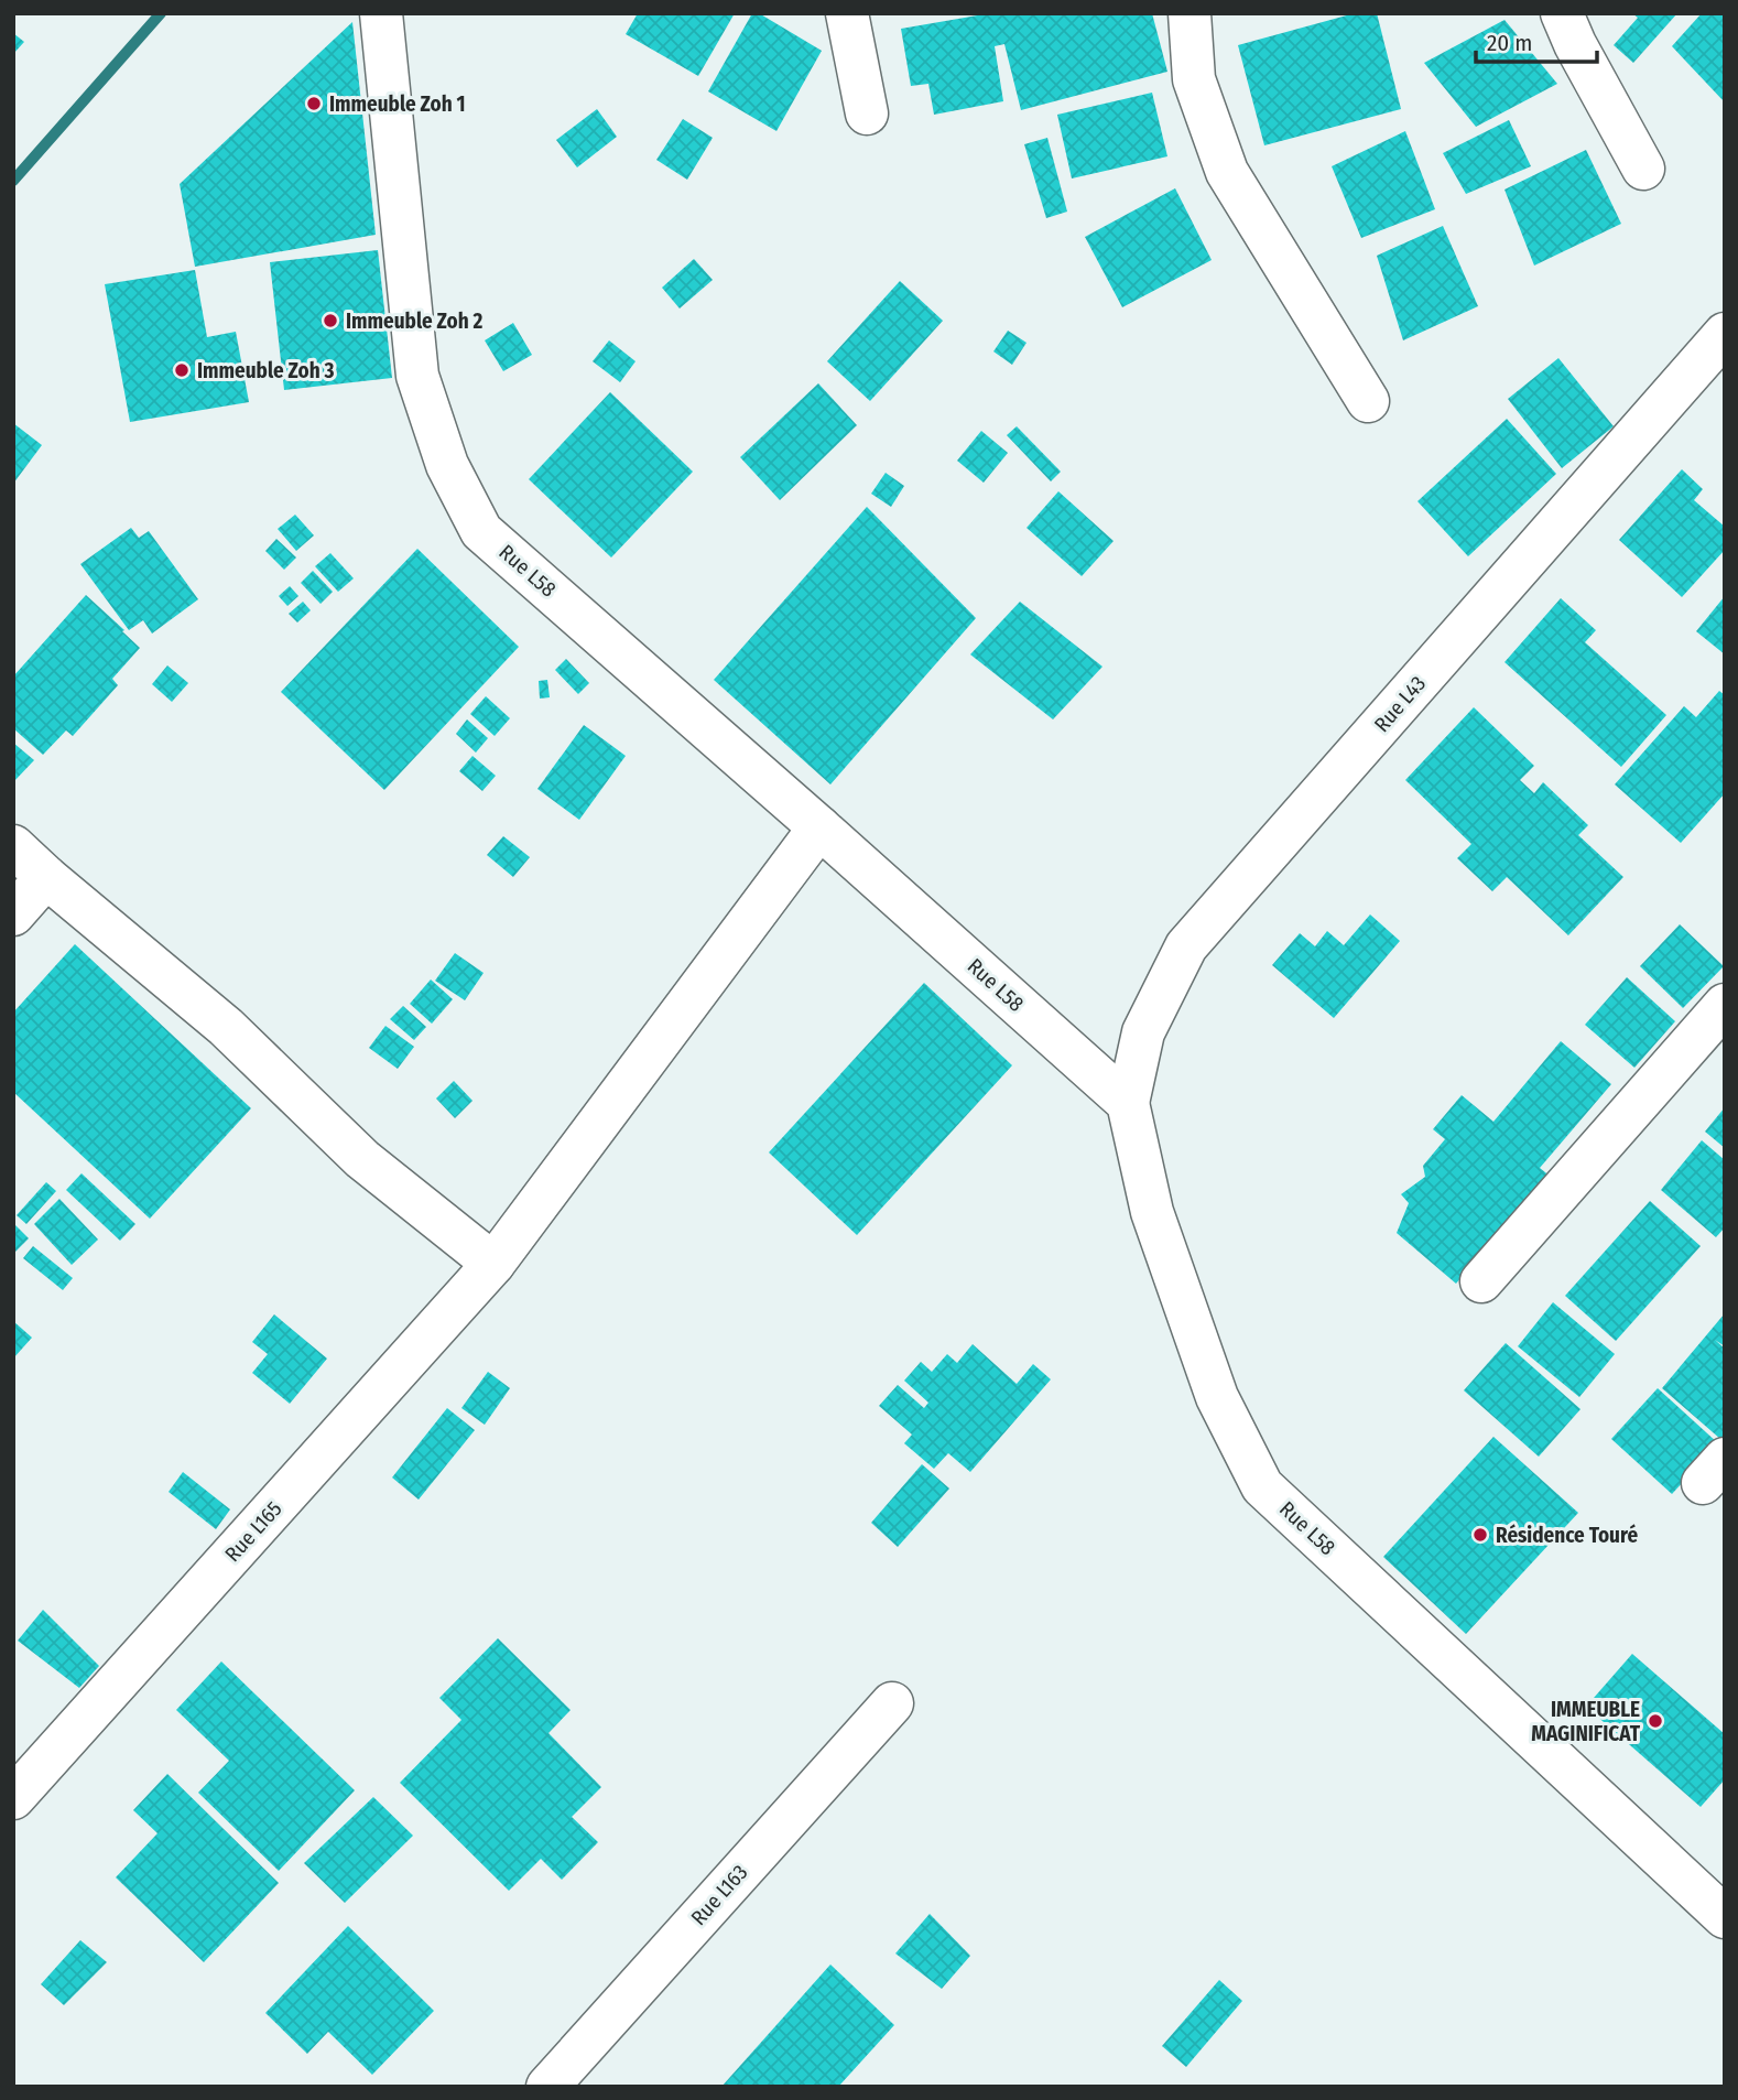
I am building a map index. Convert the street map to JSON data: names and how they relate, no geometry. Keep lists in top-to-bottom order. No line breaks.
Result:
{"streets":{"street":["Rue L58","Rue L43","Rue L165","Rue L163"]},"crossings":[["Rue L58","Rue L43"],["Rue L58","Rue L165"]],"places":["Immeuble Zoh 1","Immeuble Zoh 2","Immeuble Zoh 3","Résidence Touré","IMMEUBLE MAGINIFICAT"],"scale_bar":"20 m"}
